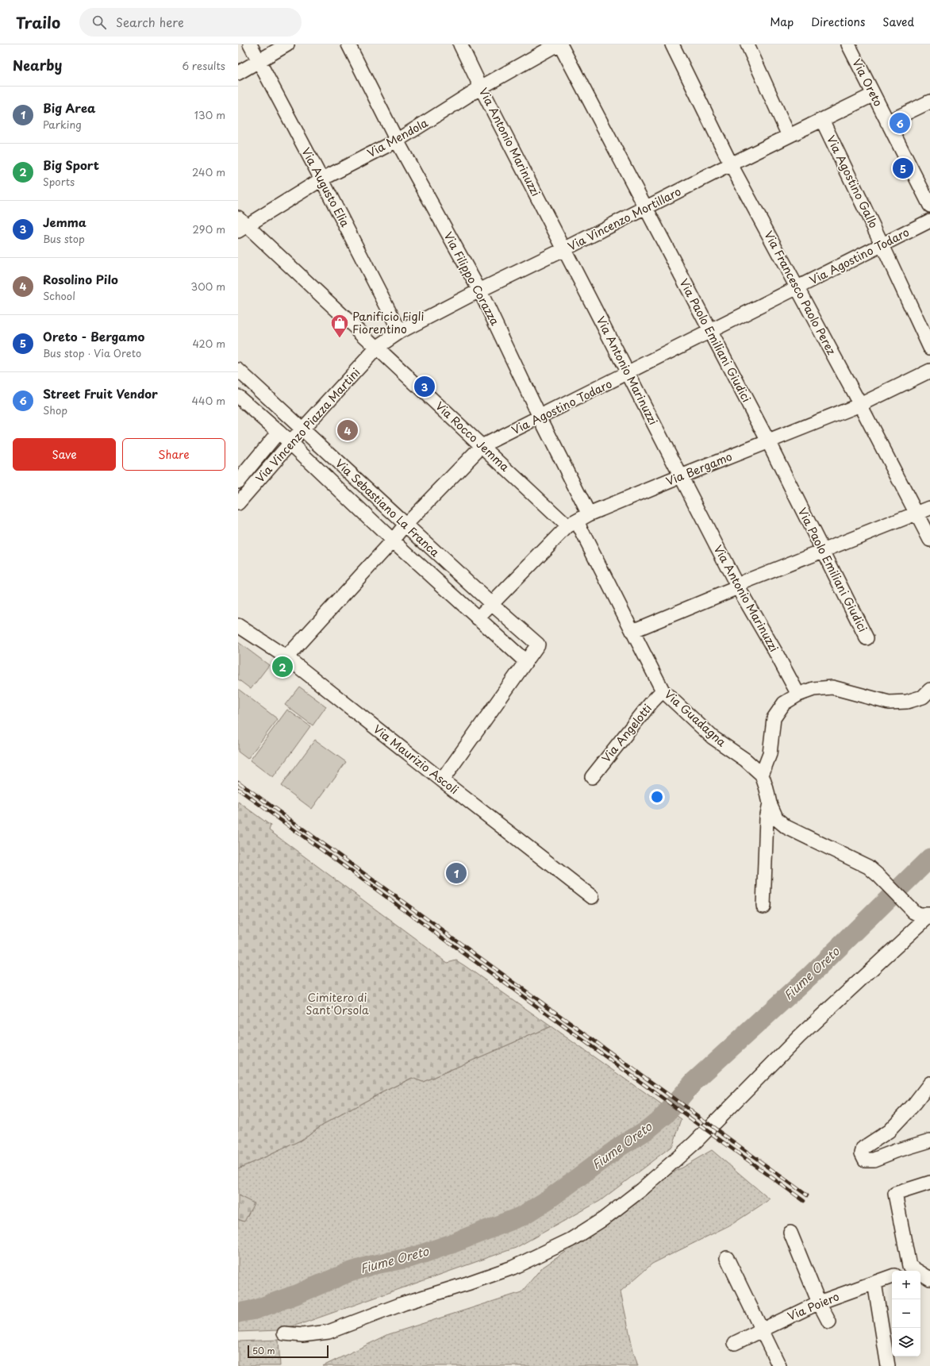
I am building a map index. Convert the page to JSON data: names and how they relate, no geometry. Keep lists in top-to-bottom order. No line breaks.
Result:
{"streets":{"street":["Via Oreto","Via Mendola","Via Antonio Marinuzzi","Via Agostino Gallo","Via Augusto Elia","Via Vincenzo Mortillaro","Via Agostino Todaro","Via Filippo Corazza","Via Francesco Paolo Perez","Via Paolo Emiliani Giudici","Via Vincenzo Piazza Martini","Via Rocco Jemma","Via Bergamo","Via Sebastiano La Franca","Via Guadagna","Via Angelotti","Via Maurizio Ascoli","Via Poiero"]},"crossings":[["Via Oreto","Via Vincenzo Mortillaro"],["Via Mendola","Via Antonio Marinuzzi"],["Via Mendola","Via Augusto Elia"],["Via Mendola","Via Filippo Corazza"],["Via Mendola","Via Rocco Jemma"],["Via Antonio Marinuzzi","Via Vincenzo Mortillaro"],["Via Antonio Marinuzzi","Via Agostino Todaro"],["Via Antonio Marinuzzi","Via Bergamo"],["Via Agostino Gallo","Via Vincenzo Mortillaro"],["Via Agostino Gallo","Via Agostino Todaro"],["Via Augusto Elia","Via Vincenzo Mortillaro"],["Via Vincenzo Mortillaro","Via Filippo Corazza"],["Via Vincenzo Mortillaro","Via Francesco Paolo Perez"],["Via Vincenzo Mortillaro","Via Paolo Emiliani Giudici"],["Via Vincenzo Mortillaro","Via Vincenzo Piazza Martini"],["Via Vincenzo Mortillaro","Via Rocco Jemma"],["Via Agostino Todaro","Via Filippo Corazza"],["Via Agostino Todaro","Via Francesco Paolo Perez"],["Via Agostino Todaro","Via Paolo Emiliani Giudici"],["Via Agostino Todaro","Via Rocco Jemma"],["Via Agostino Todaro","Via Sebastiano La Franca"],["Via Agostino Todaro","Via Maurizio Ascoli"],["Via Filippo Corazza","Via Bergamo"],["Via Francesco Paolo Perez","Via Bergamo"],["Via Paolo Emiliani Giudici","Via Bergamo"],["Via Vincenzo Piazza Martini","Via Rocco Jemma"],["Via Vincenzo Piazza Martini","Via Sebastiano La Franca"],["Via Rocco Jemma","Via Bergamo"],["Via Rocco Jemma","Via Guadagna"],["Via Bergamo","Via Sebastiano La Franca"],["Via Bergamo","Via Guadagna"],["Via Guadagna","Via Angelotti"]],"water":["Fiume Oreto"],"parks":["Cimitero di Sant'Orsola"],"places":{"shop":["Panificio Figli Fiorentino"]},"scale_bar":"50 m","page":{"header":"Trailo","search":"Search here","nav":["Map","Directions","Saved"],"heading":["Nearby","6 results"],"list":[{"mark":"1","name":"Big Area","note":"Parking","value":"130 m"},{"mark":"2","name":"Big Sport","note":"Sports","value":"240 m"},{"mark":"3","name":"Jemma","note":"Bus stop","value":"290 m"},{"mark":"4","name":"Rosolino Pilo","note":"School","value":"300 m"},{"mark":"5","name":"Oreto - Bergamo","note":"Bus stop · Via Oreto","value":"420 m"},{"mark":"6","name":"Street Fruit Vendor","note":"Shop","value":"440 m"}],"pins":["6","5","3","4","2","1"],"buttons":["Save","Share"],"map_buttons":["+","−"],"scale":"50 m"}}
